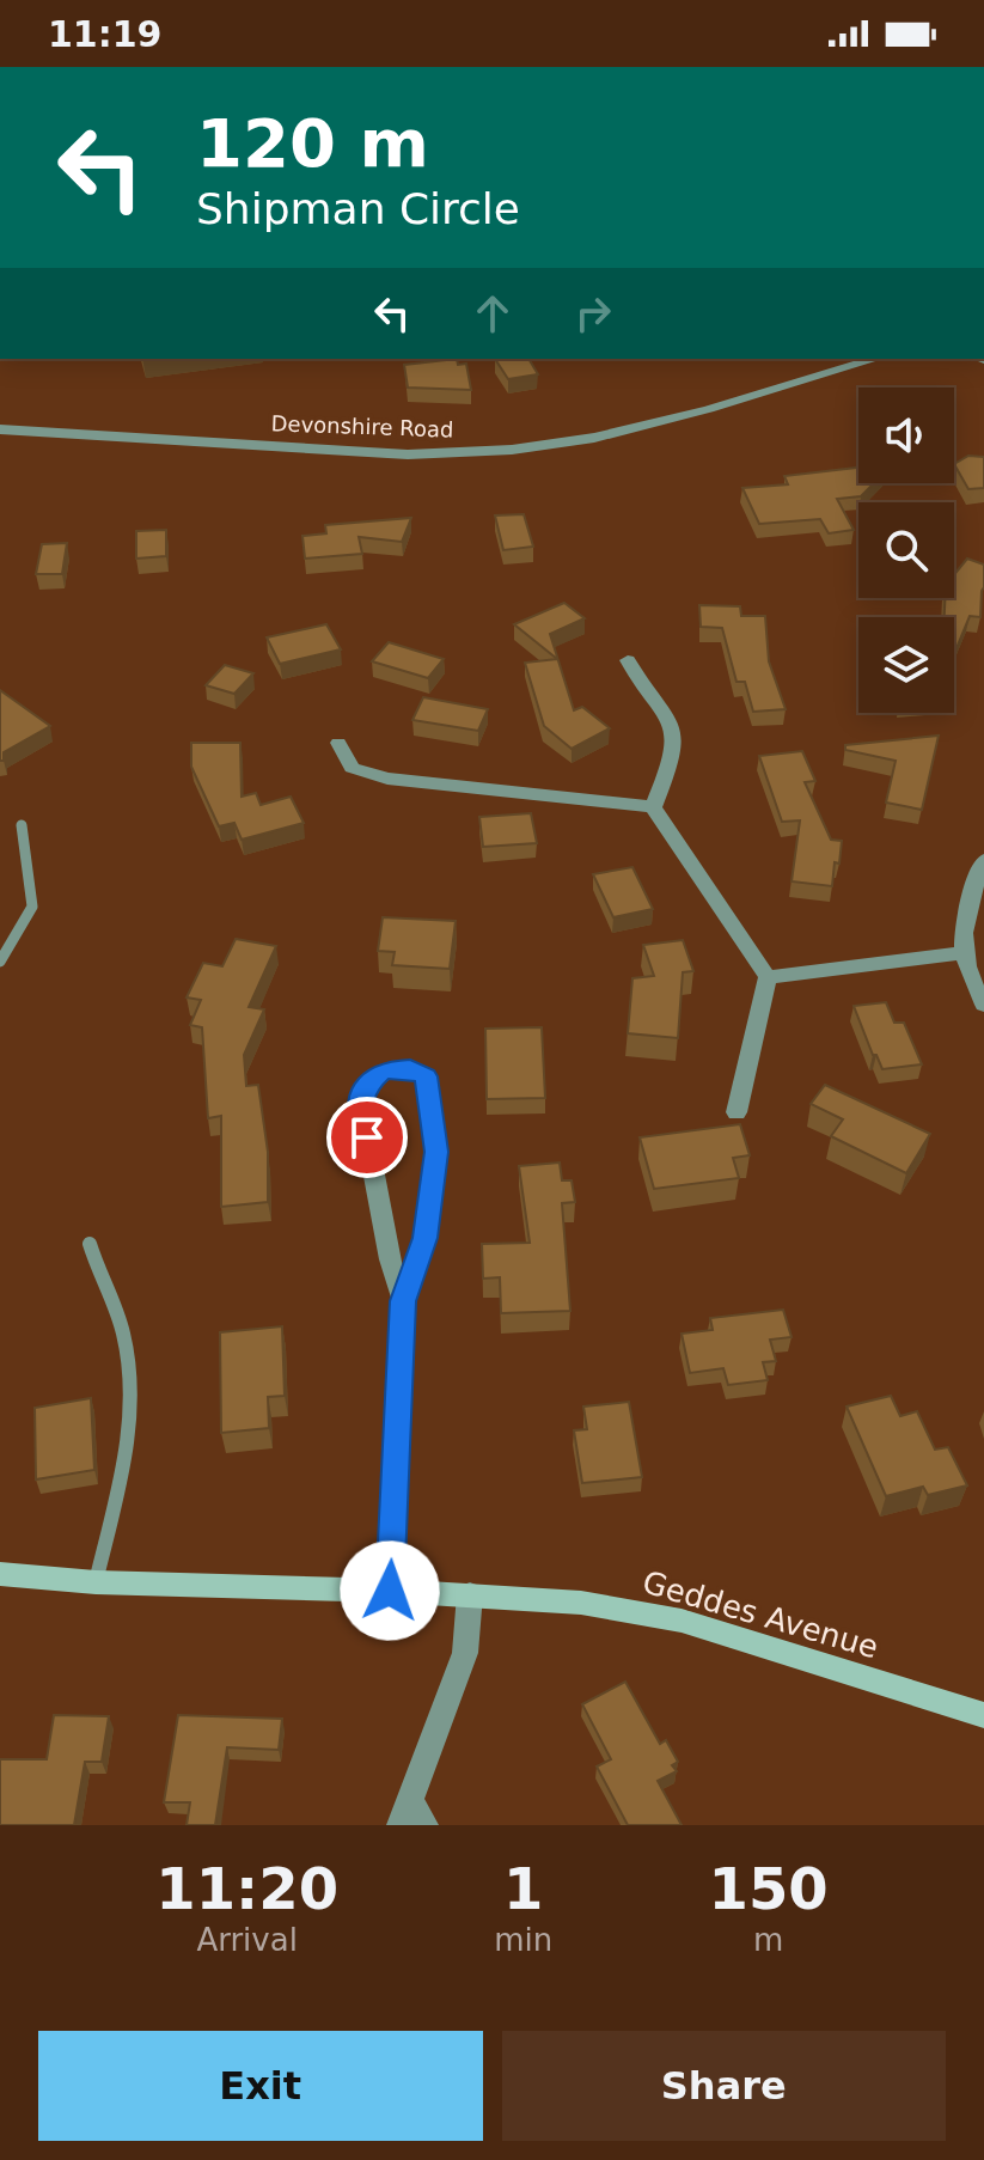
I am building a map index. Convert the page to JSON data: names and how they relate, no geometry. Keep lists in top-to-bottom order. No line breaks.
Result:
{"streets":{"main road":["Geddes Avenue"],"street":["Devonshire Road"]},"page":{"status":"11:19","turn":["120 m","Shipman Circle"],"eta":["11:20","Arrival","1","min","150","m"],"buttons":["Exit","Share"]}}
